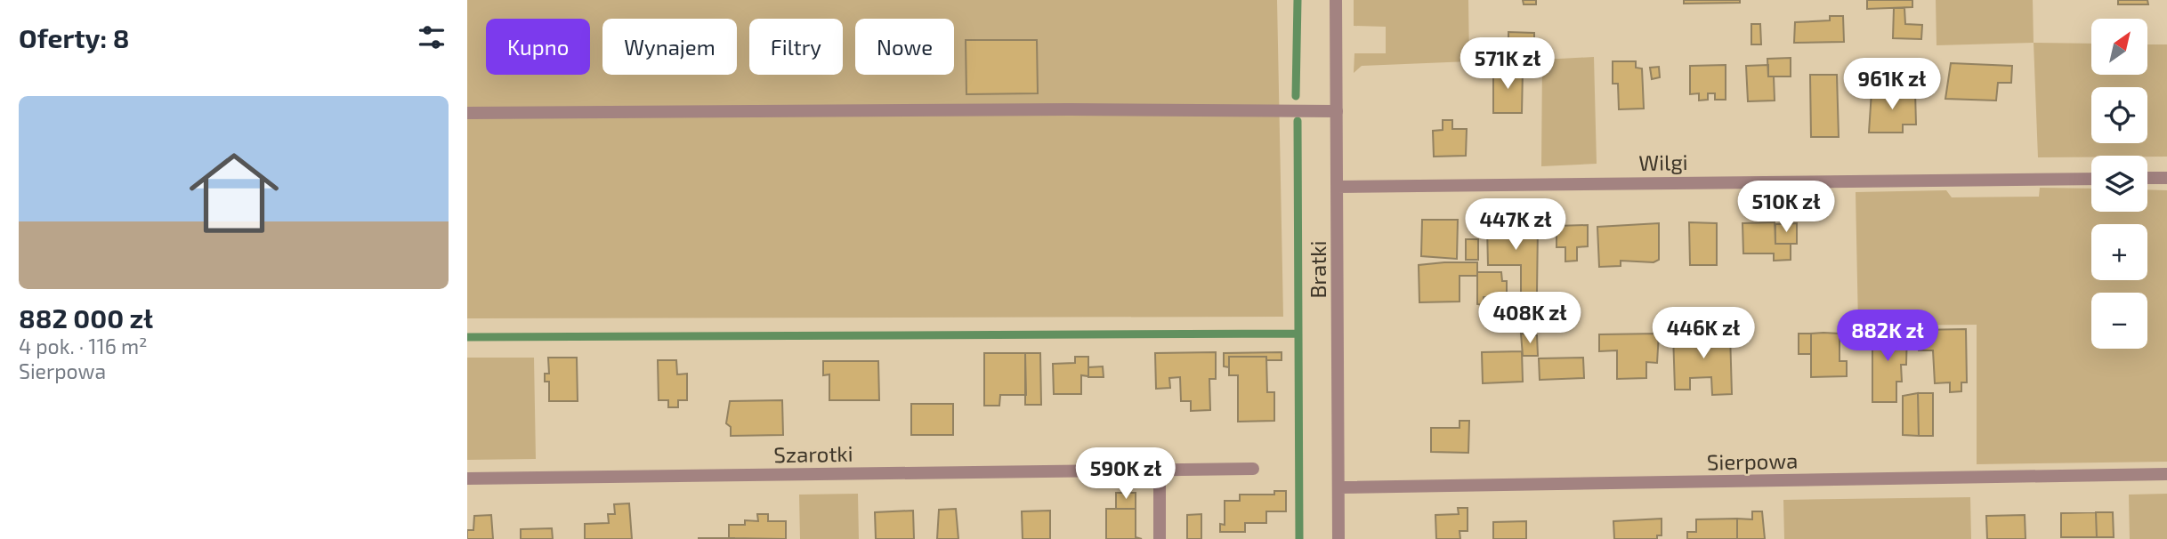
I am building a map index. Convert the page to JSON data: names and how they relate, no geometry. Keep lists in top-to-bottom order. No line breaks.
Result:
{"streets":{"street":["Wilgi","Bratki","Szarotki","Sierpowa"]},"crossings":[["Wilgi","Bratki"],["Bratki","Sierpowa"]],"north":"top right","page":{"heading":"Oferty: 8","map_buttons":["+","−"],"chip":["Kupno","Wynajem","Filtry","Nowe"],"price":["571K zł","961K zł","510K zł","447K zł","408K zł","446K zł","882K zł","590K zł"],"list":[{"name":"882 000 zł","note":"4 pok. · 116 m² · Sierpowa"}]}}
